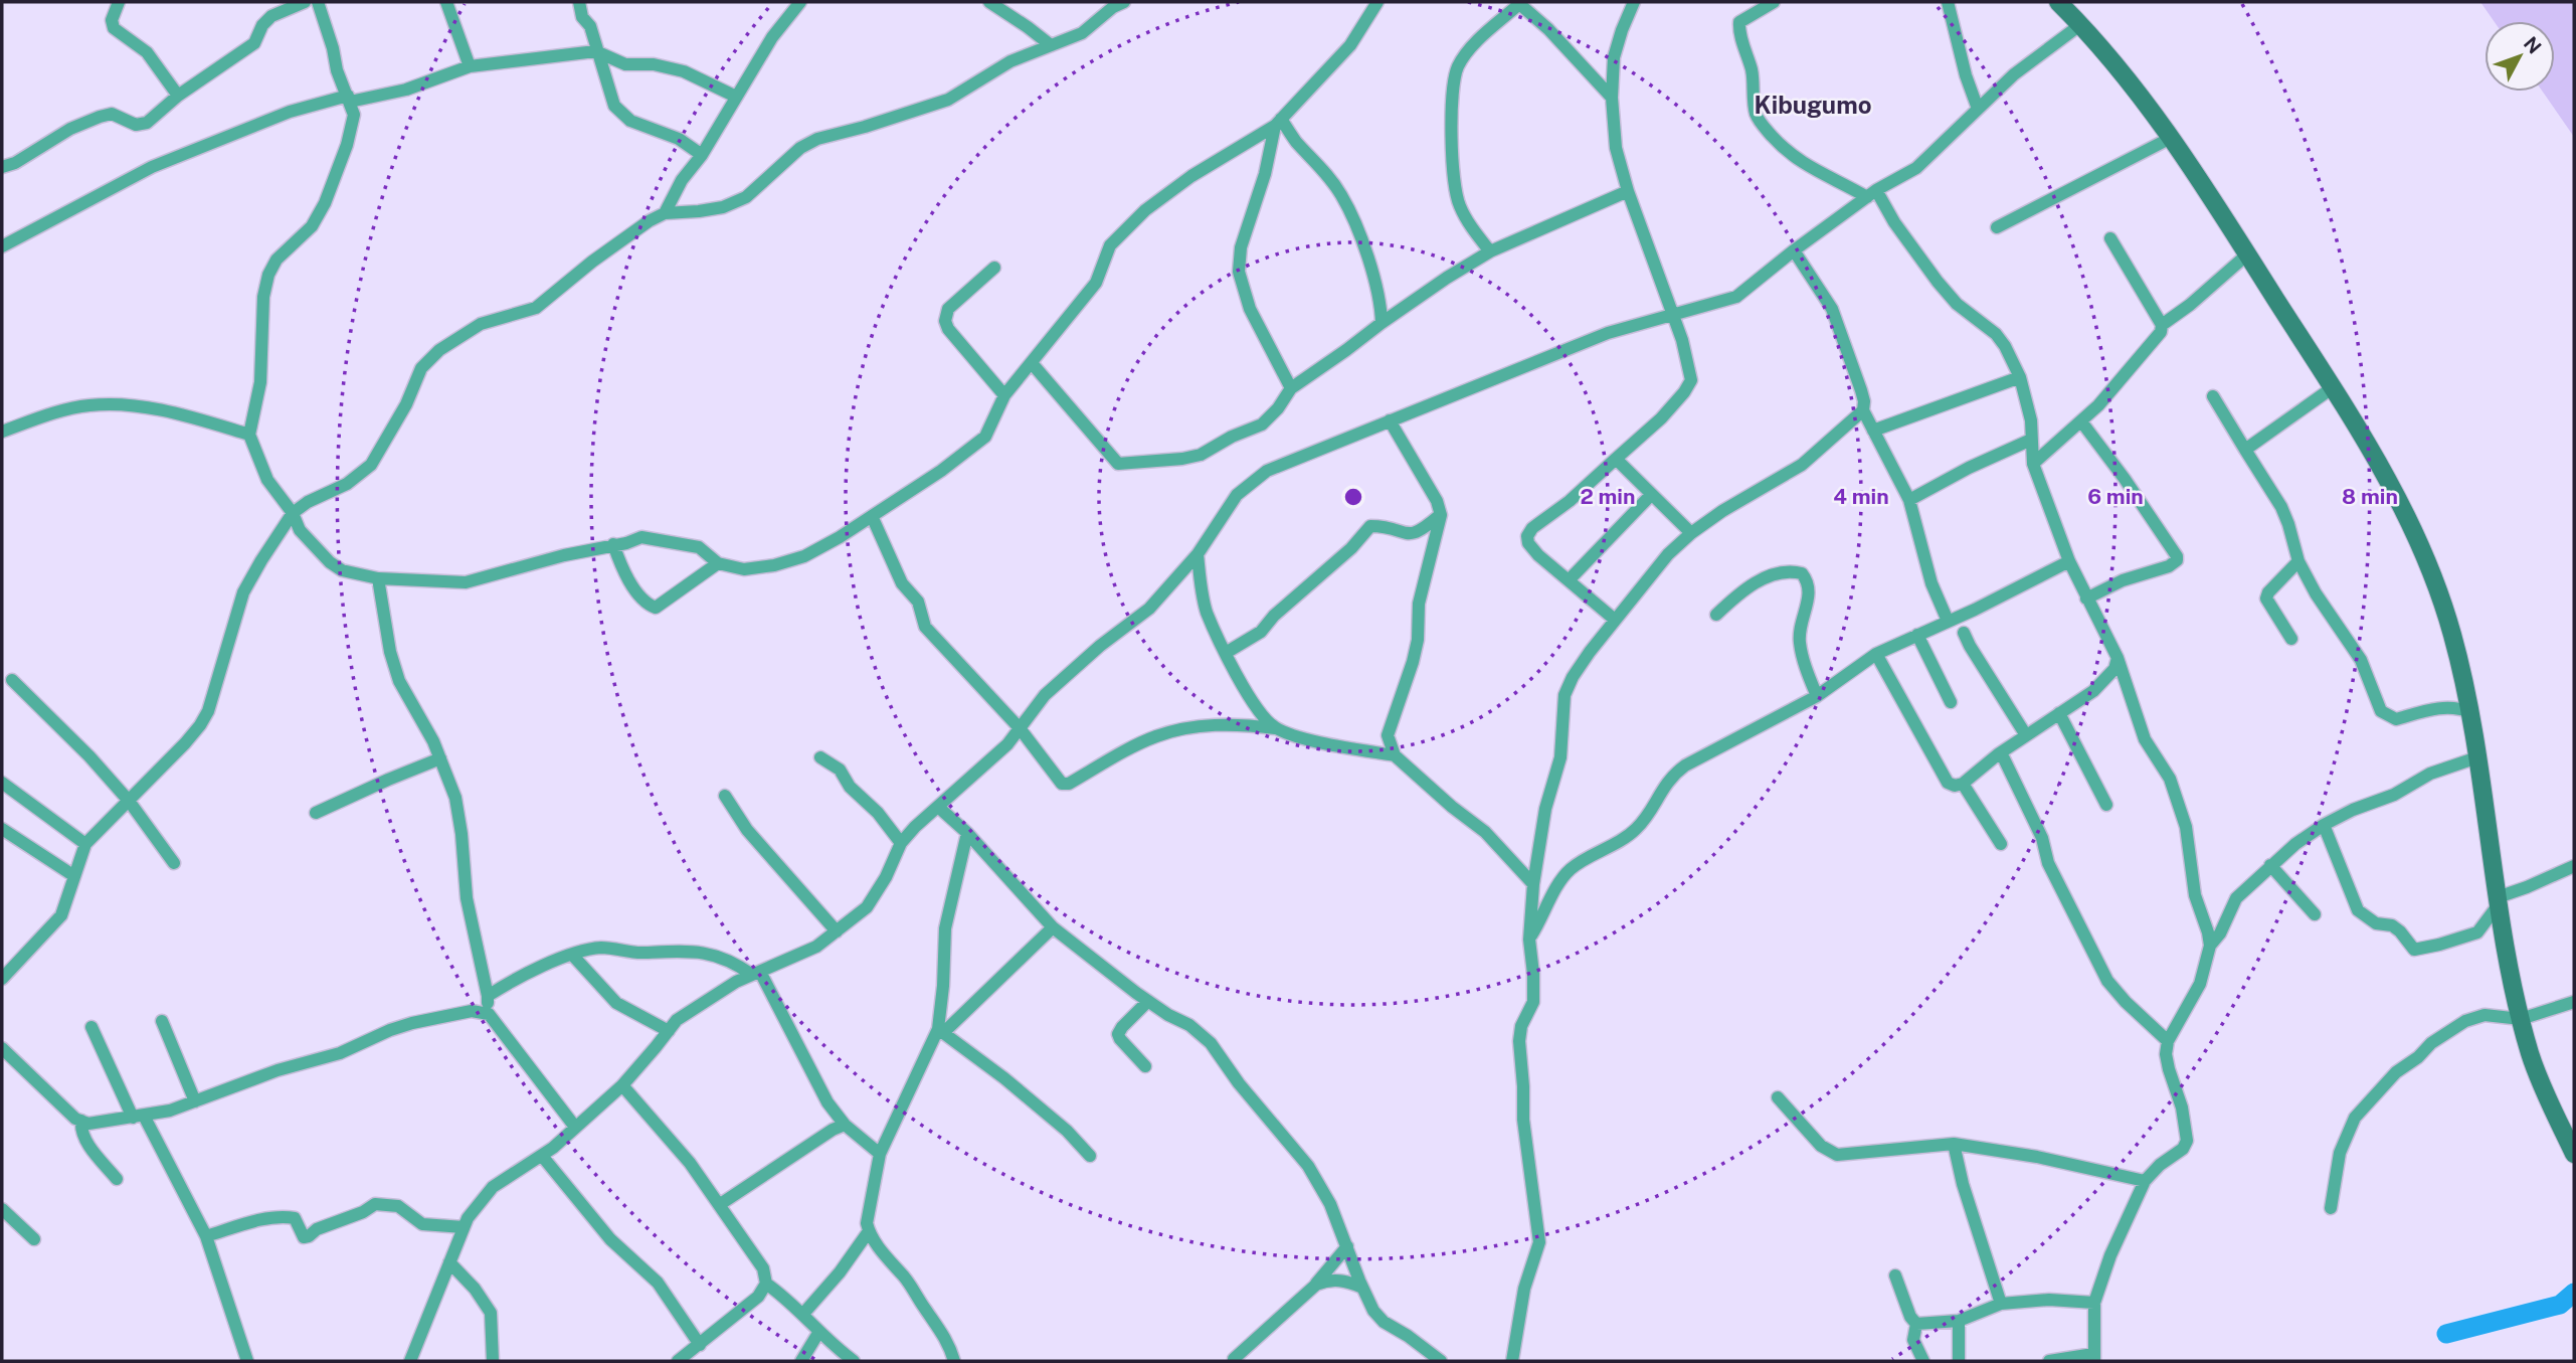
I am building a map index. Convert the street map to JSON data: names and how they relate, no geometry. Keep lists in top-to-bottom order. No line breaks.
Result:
{"districts":["Kibugumo"],"north":"top right","rings":["2 min","4 min","6 min","8 min"]}
